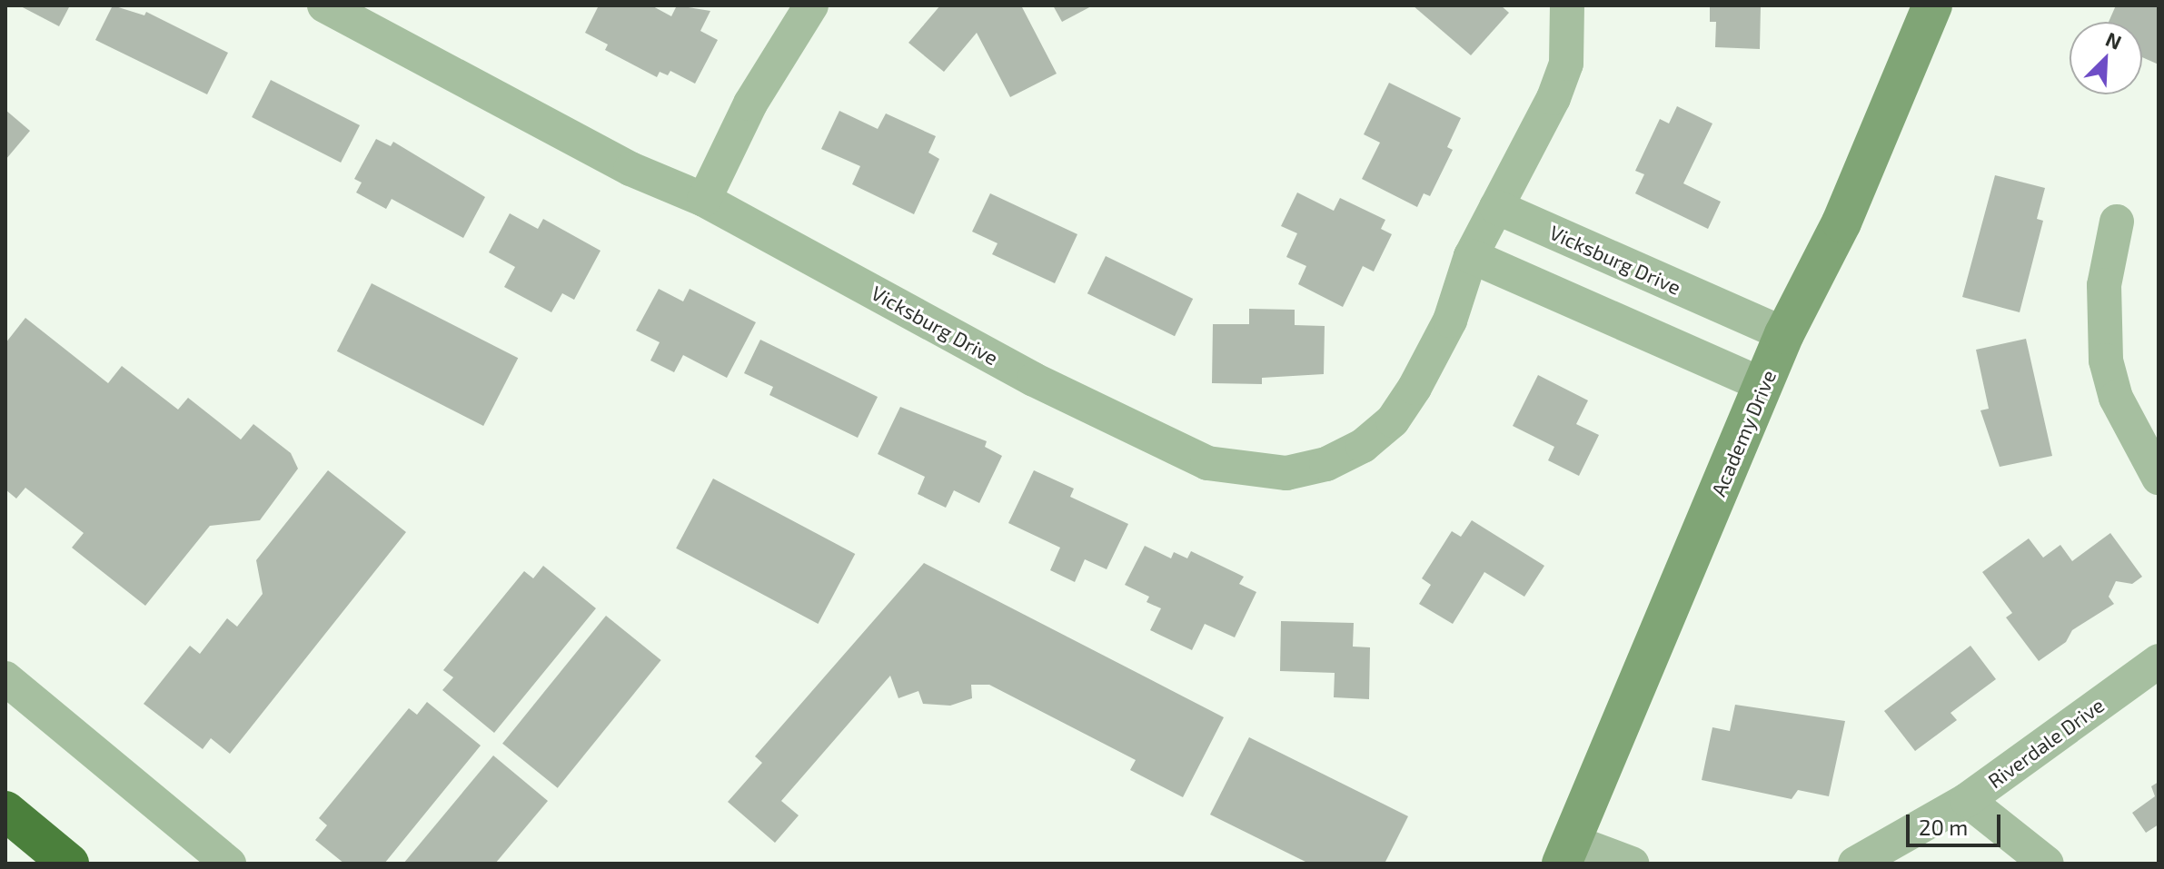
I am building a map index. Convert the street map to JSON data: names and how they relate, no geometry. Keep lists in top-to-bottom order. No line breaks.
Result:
{"streets":{"street":["Vicksburg Drive","Academy Drive","Riverdale Drive"]},"crossings":[["Vicksburg Drive","Academy Drive"]],"scale_bar":"20 m","north":"top right"}
